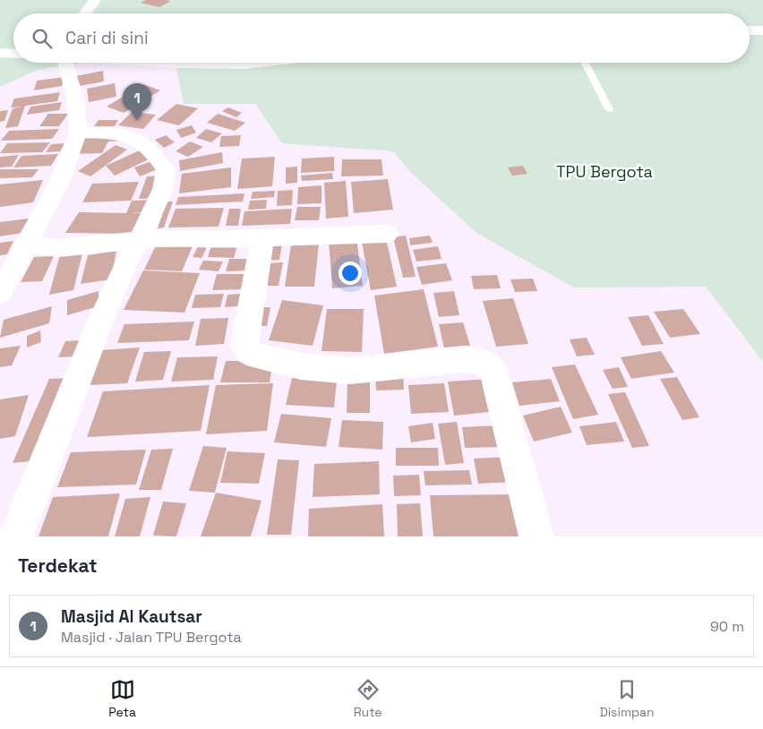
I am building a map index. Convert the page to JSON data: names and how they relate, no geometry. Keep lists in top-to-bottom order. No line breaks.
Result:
{"parks":["TPU Bergota"],"page":{"search":"Cari di sini","pins":"1","heading":"Terdekat","list":[{"mark":"1","name":"Masjid Al Kautsar","note":"Masjid · Jalan TPU Bergota","value":"90 m"}],"nav":["Peta","Rute","Disimpan"]}}
